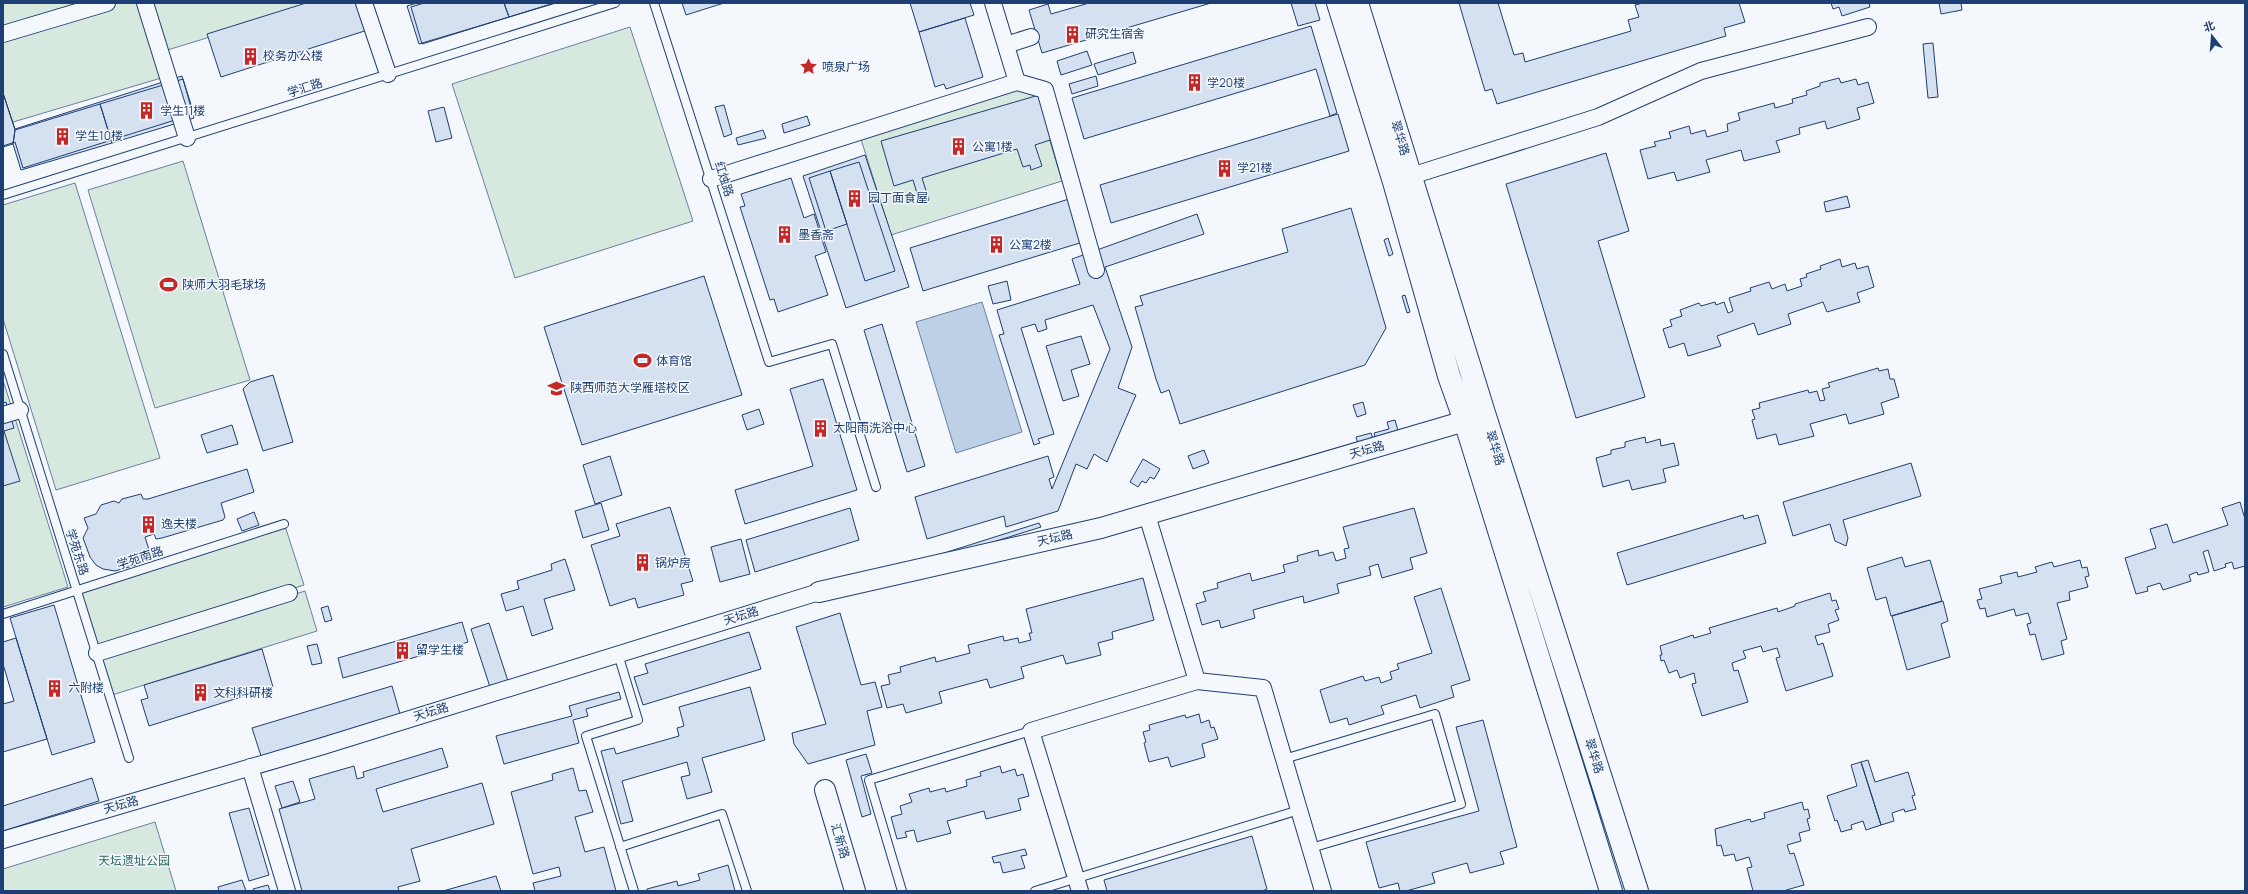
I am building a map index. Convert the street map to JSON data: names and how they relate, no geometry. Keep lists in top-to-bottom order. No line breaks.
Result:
{"streets":{"main road":["翠华路"],"street":["天坛路","汇新路"],"lane":["学汇路","红烛路","学苑东路","学苑南路"]},"crossings":[["翠华路","天坛路"],["学苑东路","学苑南路"]],"parks":["天坛遗址公园"],"places":{"building":["研究生宿舍","校务办公楼","学20楼","学生11楼","学生10楼","公寓1楼","学21楼","园丁面食屋","墨香斋","公寓2楼","太阳雨洗浴中心","逸夫楼","锅炉房","留学生楼","六附楼","文科科研楼"],"place":["喷泉广场"],"sports":["陕师大羽毛球场","体育馆"],"school or university":["陕西师范大学雁塔校区"]},"north":"top"}
